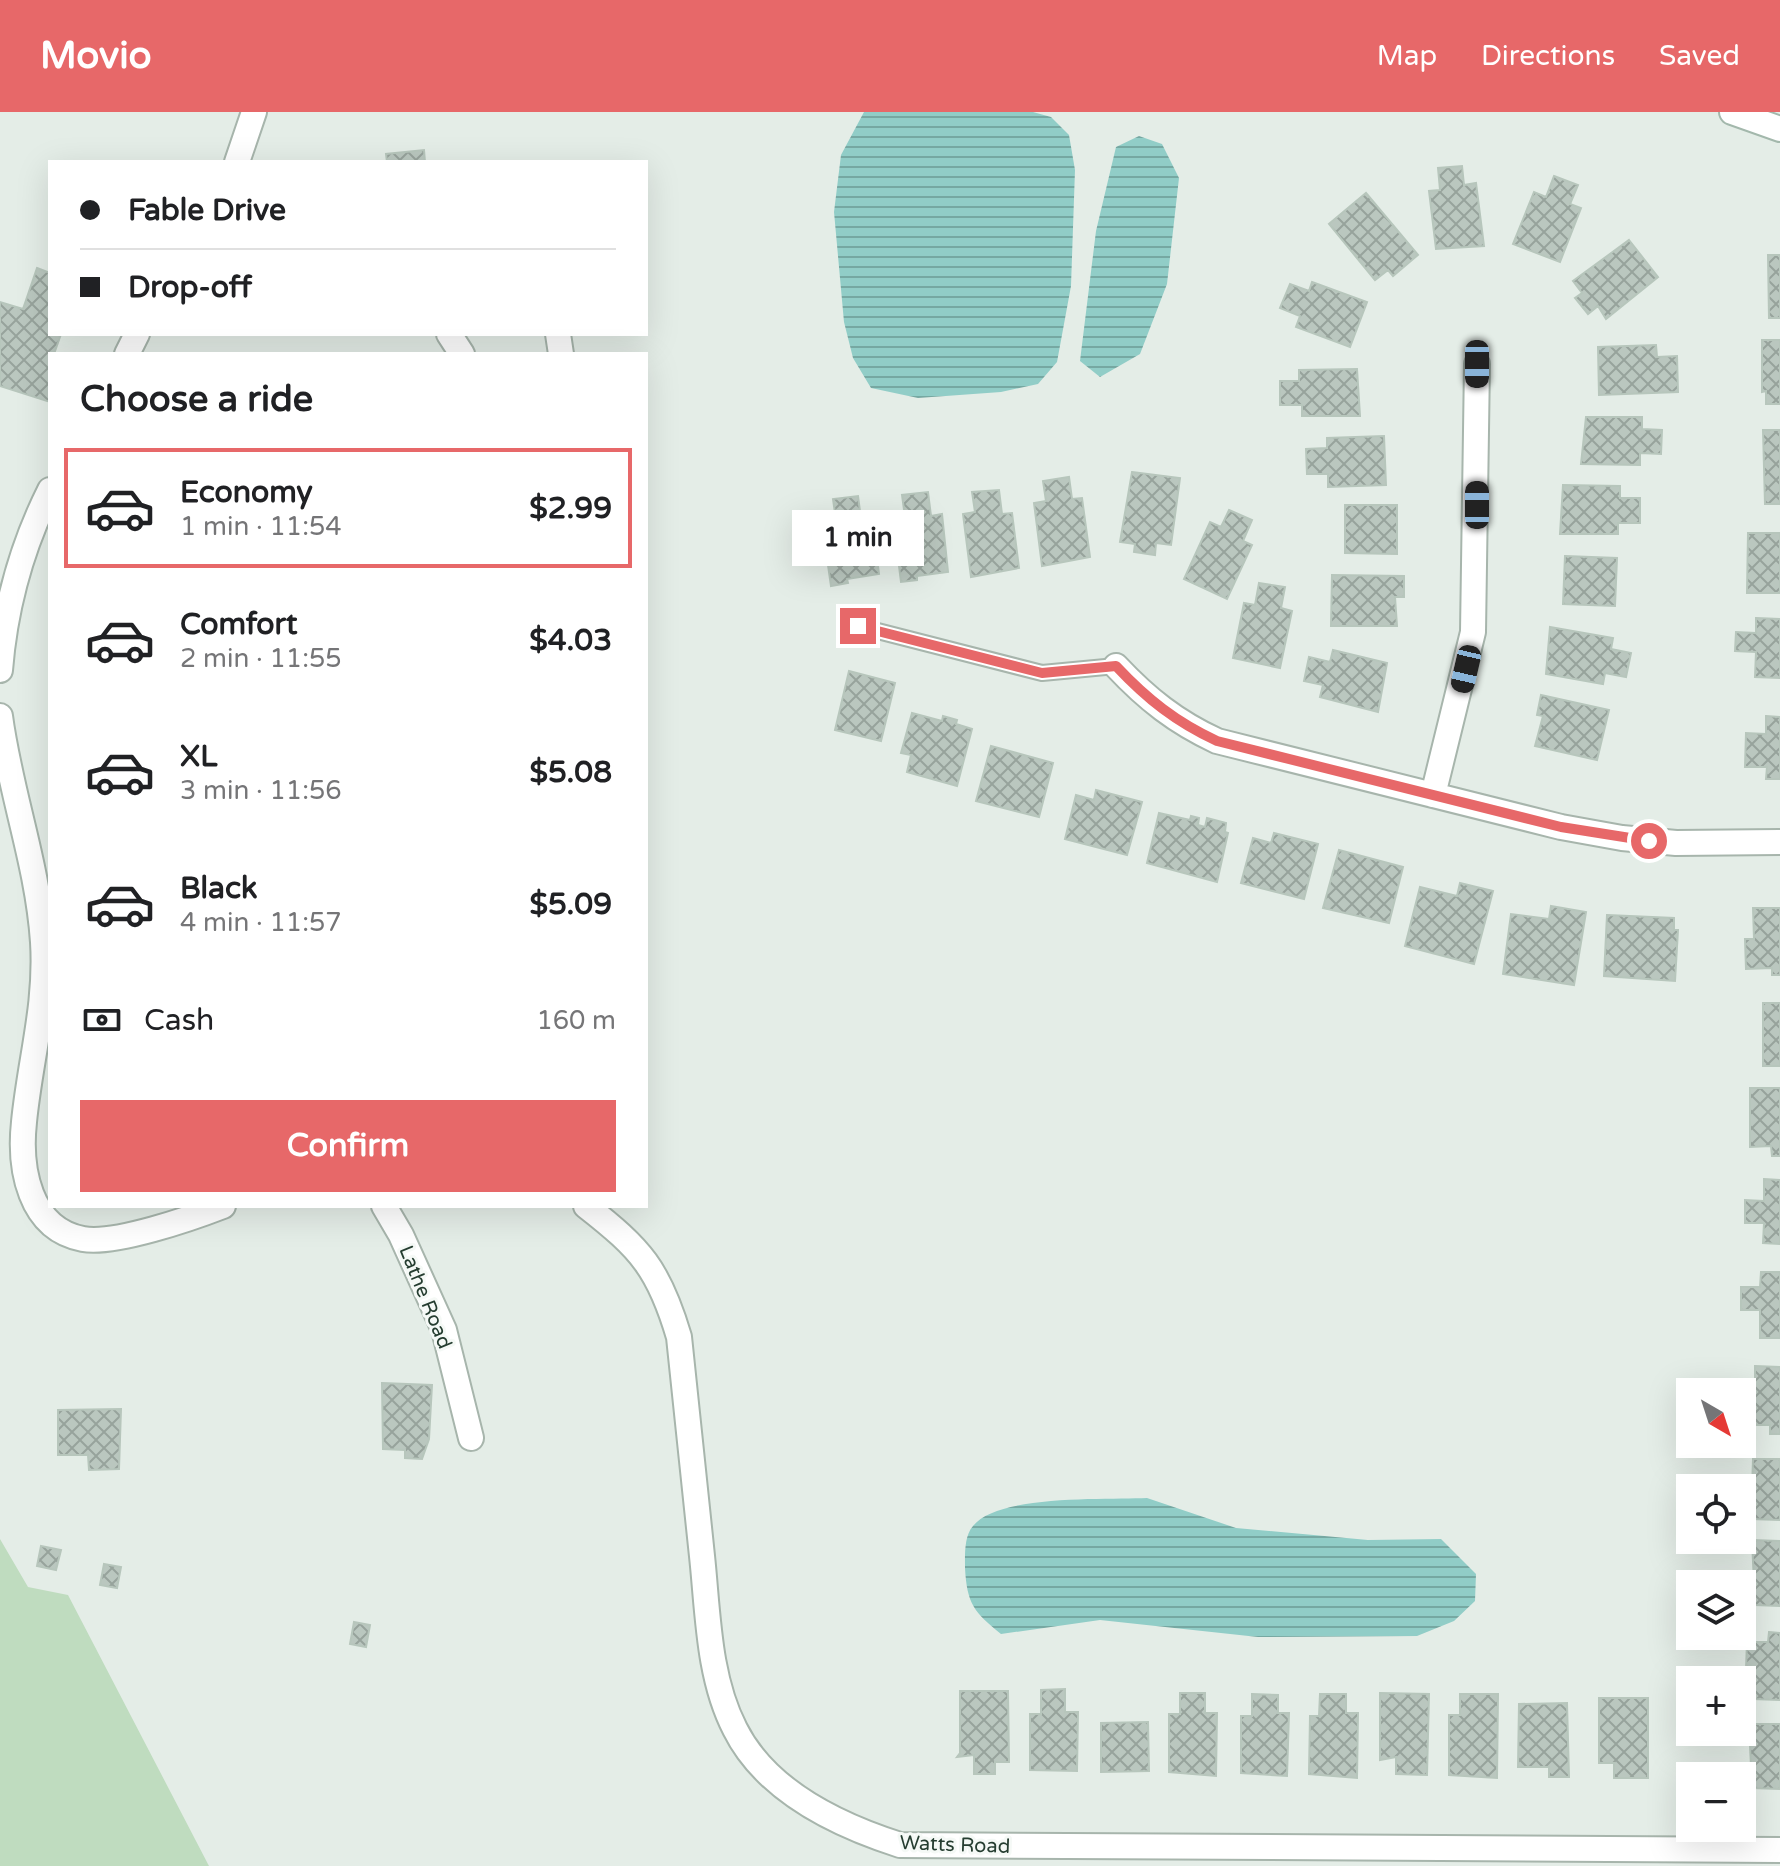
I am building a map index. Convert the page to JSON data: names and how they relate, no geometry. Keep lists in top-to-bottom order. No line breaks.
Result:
{"streets":{"street":["Lathe Road","Watts Road"]},"north":"bottom right","page":{"header":"Movio","nav":["Map","Directions","Saved"],"banner":["Fable Drive","Drop-off"],"heading":"Choose a ride","list":[{"name":"Economy","note":"1 min · 11:54","value":"$2.99"},{"name":"Comfort","note":"2 min · 11:55","value":"$4.03"},{"name":"XL","note":"3 min · 11:56","value":"$5.08"},{"name":"Black","note":"4 min · 11:57","value":"$5.09"}],"bubble":"1 min","pay":["Cash","160 m"],"buttons":"Confirm","map_buttons":["+","−"]}}
